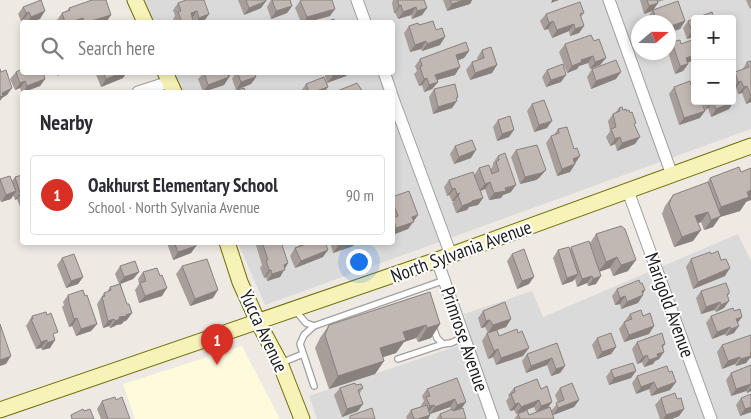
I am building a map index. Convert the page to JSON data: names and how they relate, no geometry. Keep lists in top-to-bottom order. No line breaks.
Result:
{"streets":{"main road":["North Sylvania Avenue","Yucca Avenue"],"street":["Marigold Avenue","Primrose Avenue"]},"crossings":[["North Sylvania Avenue","Marigold Avenue"],["North Sylvania Avenue","Yucca Avenue"],["North Sylvania Avenue","Primrose Avenue"]],"north":"right","page":{"map_buttons":["+","−"],"search":"Search here","heading":"Nearby","list":[{"mark":"1","name":"Oakhurst Elementary School","note":"School · North Sylvania Avenue","value":"90 m"}],"pins":"1"}}
